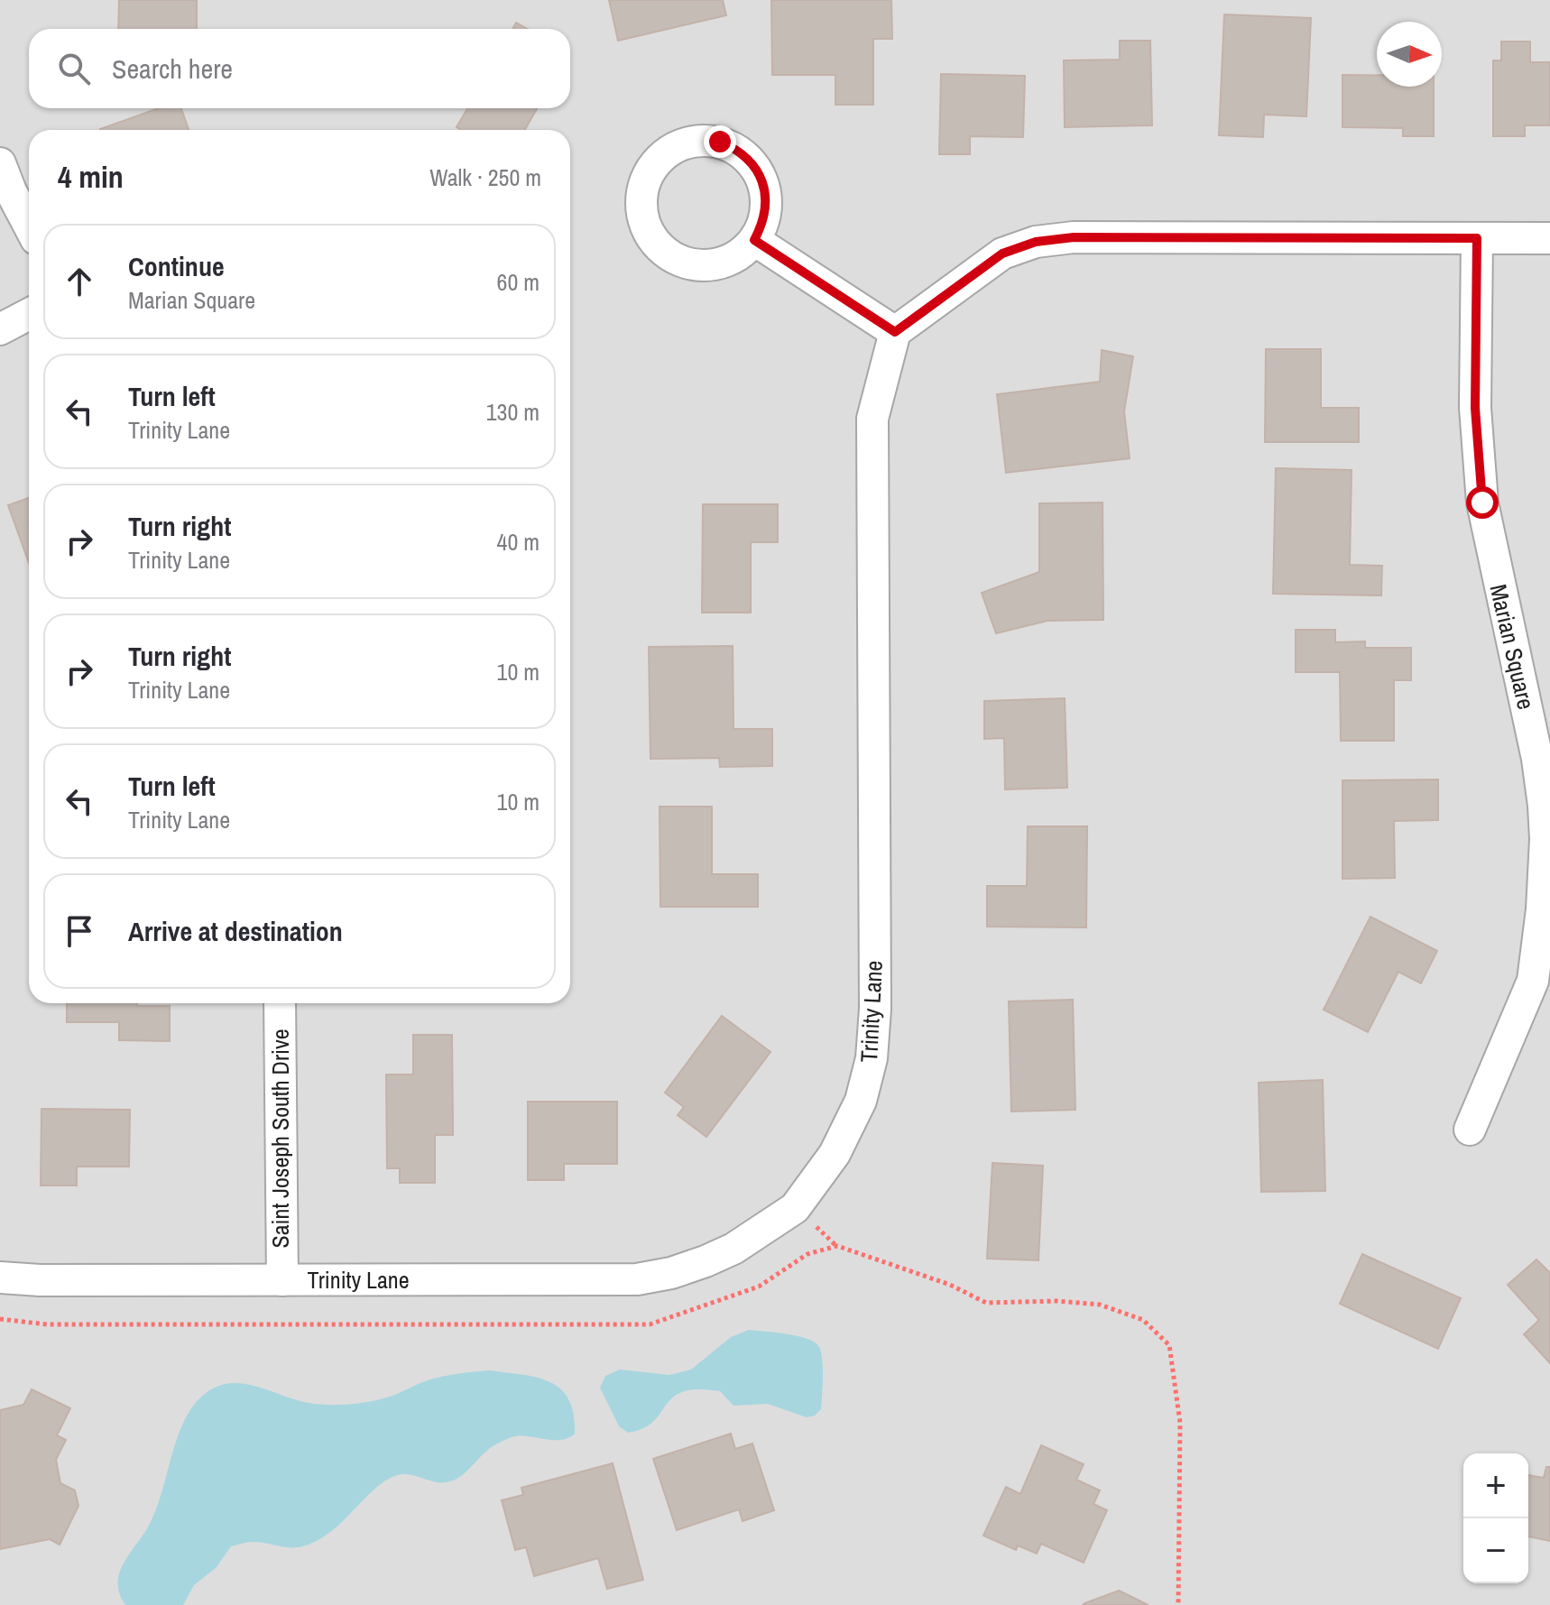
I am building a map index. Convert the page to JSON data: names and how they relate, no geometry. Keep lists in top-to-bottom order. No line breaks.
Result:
{"streets":{"street":["Marian Square","Trinity Lane","Saint Joseph South Drive"]},"crossings":[["Trinity Lane","Saint Joseph South Drive"]],"north":"right","page":{"search":"Search here","heading":["4 min","Walk · 250 m"],"list":[["Continue","Marian Square","60 m"],["Turn left","Trinity Lane","130 m"],["Turn right","Trinity Lane","40 m"],["Turn right","Trinity Lane","10 m"],["Turn left","Trinity Lane","10 m"],"Arrive at destination"],"map_buttons":["+","−"]}}
